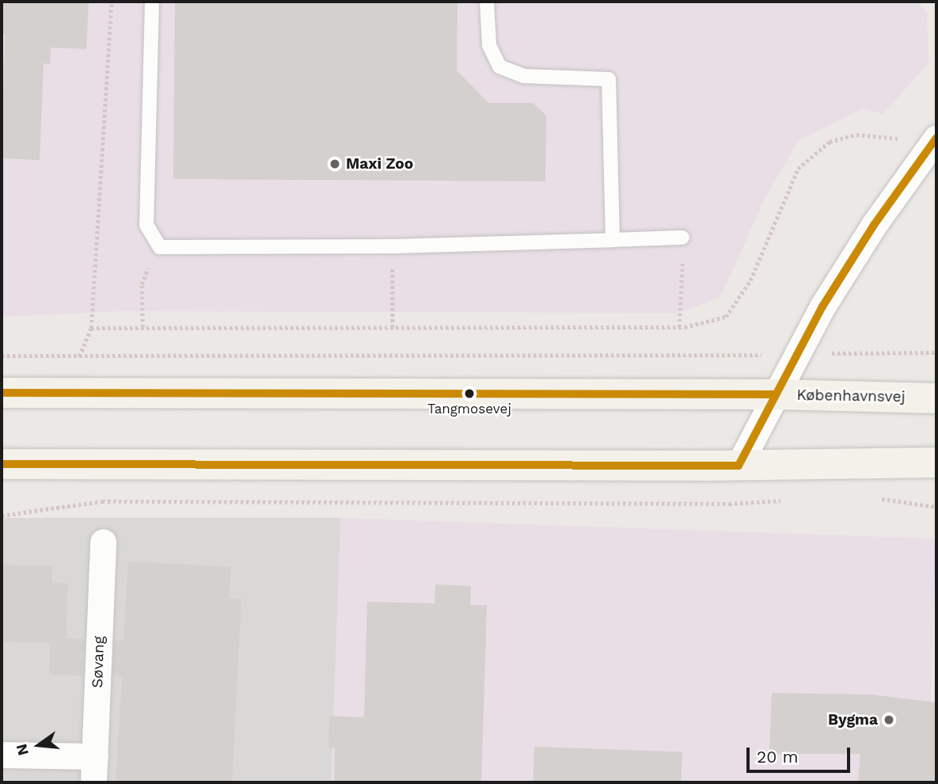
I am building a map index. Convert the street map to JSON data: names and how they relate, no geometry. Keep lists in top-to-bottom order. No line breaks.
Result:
{"streets":{"main road":["Københavnsvej"],"street":["Søvang"]},"places":["Maxi Zoo","Tangmosevej","Bygma"],"scale_bar":"20 m","north":"left"}
